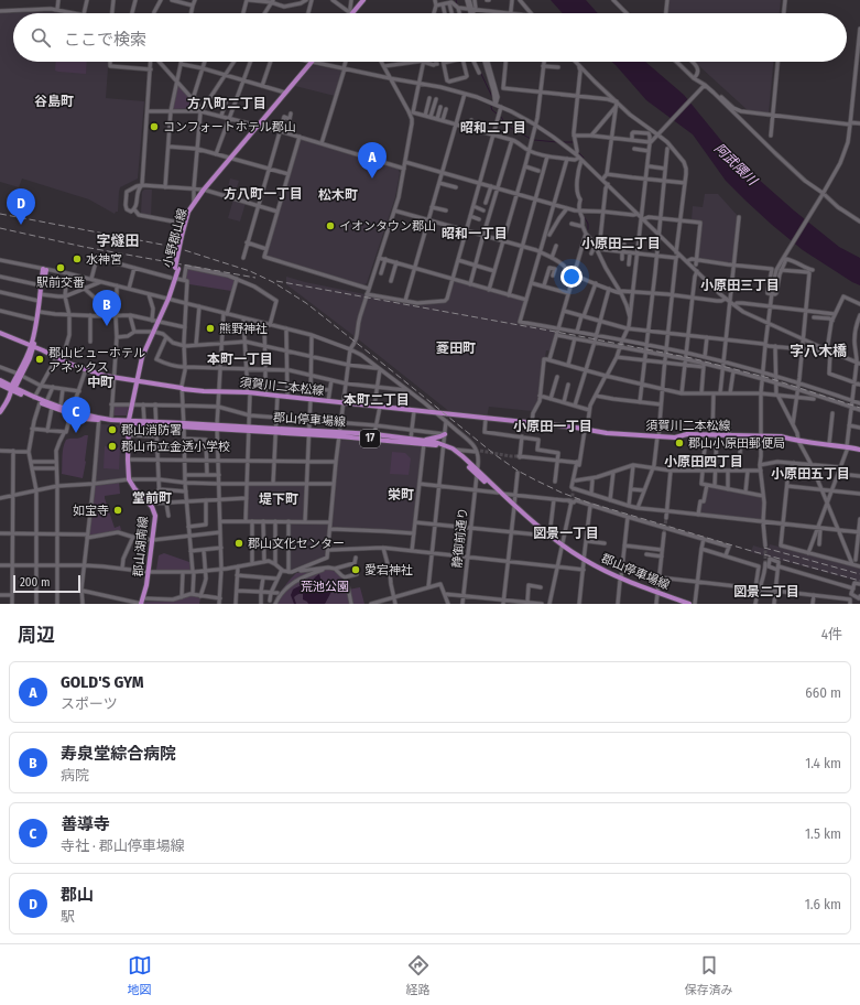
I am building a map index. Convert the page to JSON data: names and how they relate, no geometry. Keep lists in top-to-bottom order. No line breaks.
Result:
{"streets":{"main road":["小野郡山線","須賀川二本松線","郡山停車場線","17","郡山湖南線"],"street":["静御前通り"]},"crossings":[["小野郡山線","須賀川二本松線"],["小野郡山線","郡山停車場線"],["郡山停車場線","静御前通り"]],"districts":["谷島町","方八町二丁目","昭和二丁目","方八町一丁目","松木町","昭和一丁目","字燧田","小原田二丁目","小原田三丁目","菱田町","字八木橋","本町一丁目","中町","本町二丁目","小原田一丁目","小原田四丁目","小原田五丁目","栄町","堂前町","堤下町","図景一丁目","図景二丁目"],"water":["阿武隈川"],"parks":["荒池公園"],"places":["コンフォートホテル郡山","イオンタウン郡山","水神宮","駅前交番","熊野神社","郡山ビューホテル アネックス","郡山消防署","郡山小原田郵便局","郡山市立金透小学校","如宝寺","郡山文化センター","愛宕神社"],"scale_bar":"200 m","page":{"search":"ここで検索","pins":["A","D","B","C"],"scale":"200 m","heading":["周辺","4件"],"list":[{"mark":"A","name":"GOLD'S GYM","note":"スポーツ","value":"660 m"},{"mark":"B","name":"寿泉堂綜合病院","note":"病院","value":"1.4 km"},{"mark":"C","name":"善導寺","note":"寺社 · 郡山停車場線","value":"1.5 km"},{"mark":"D","name":"郡山","note":"駅","value":"1.6 km"}],"nav":["地図","経路","保存済み"]}}
